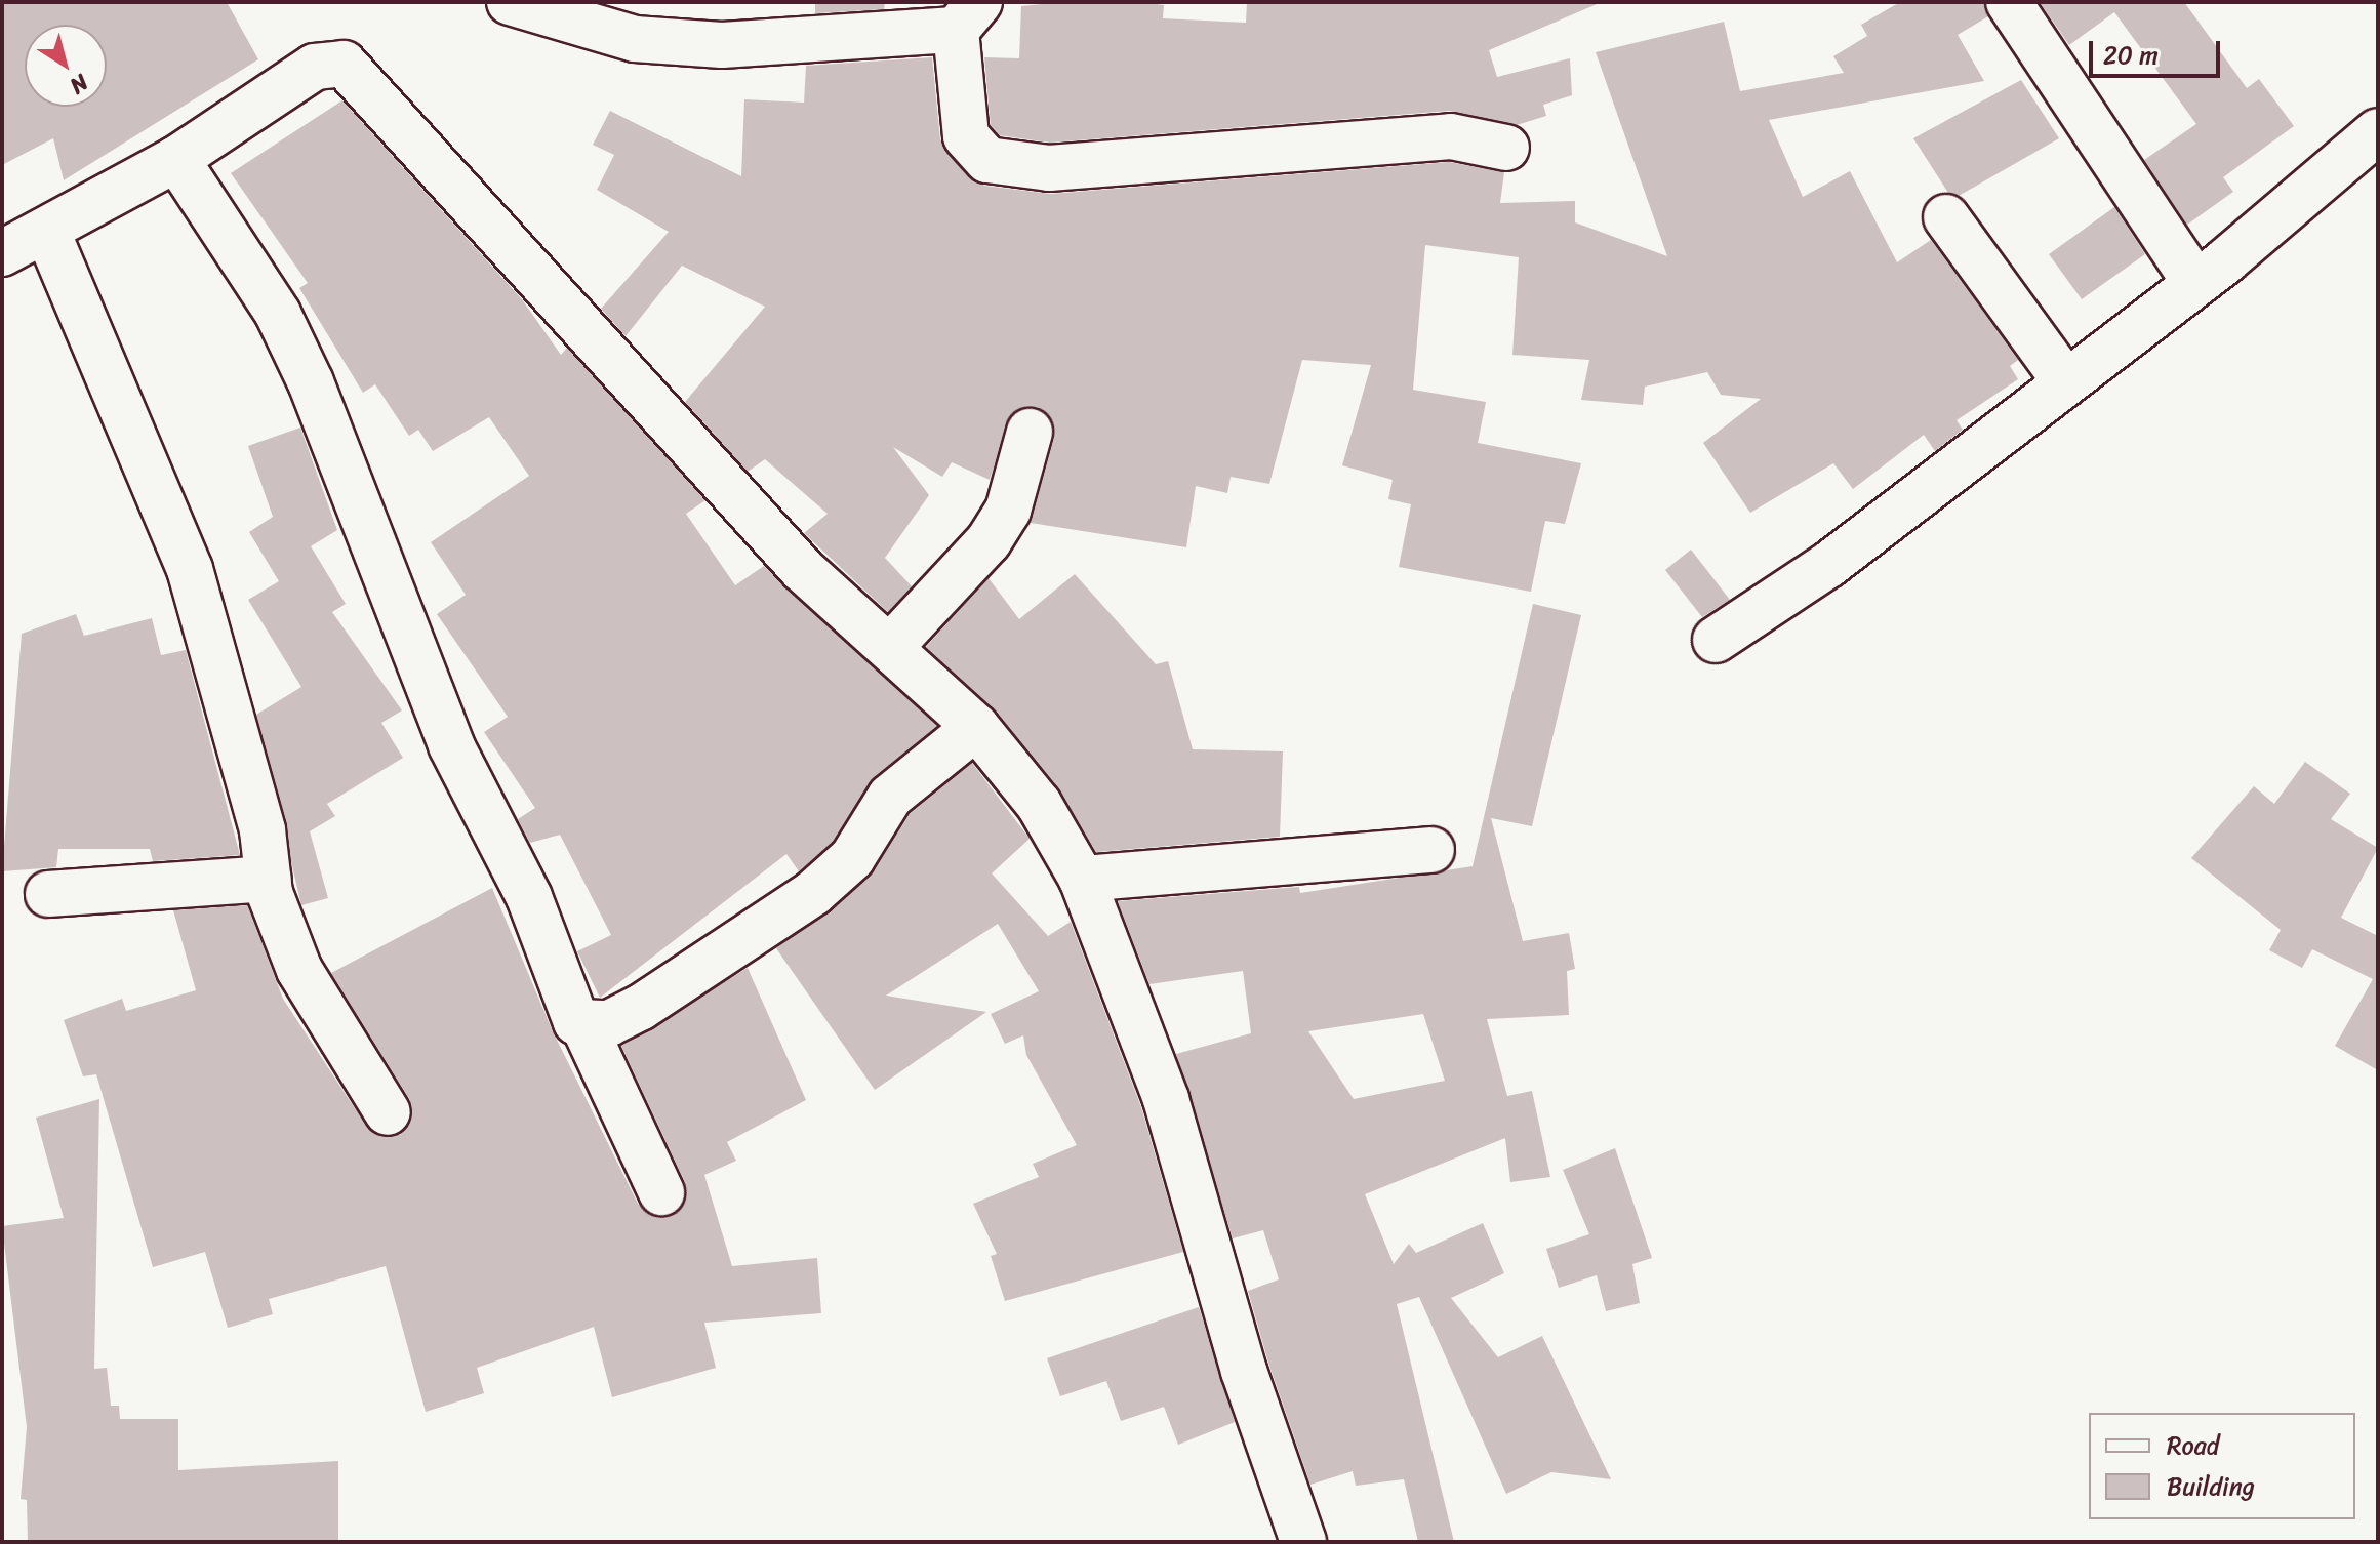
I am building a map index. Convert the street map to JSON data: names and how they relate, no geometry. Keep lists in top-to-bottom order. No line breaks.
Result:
{"legend":["Road","Building"],"scale_bar":"20 m","north":"bottom right"}
